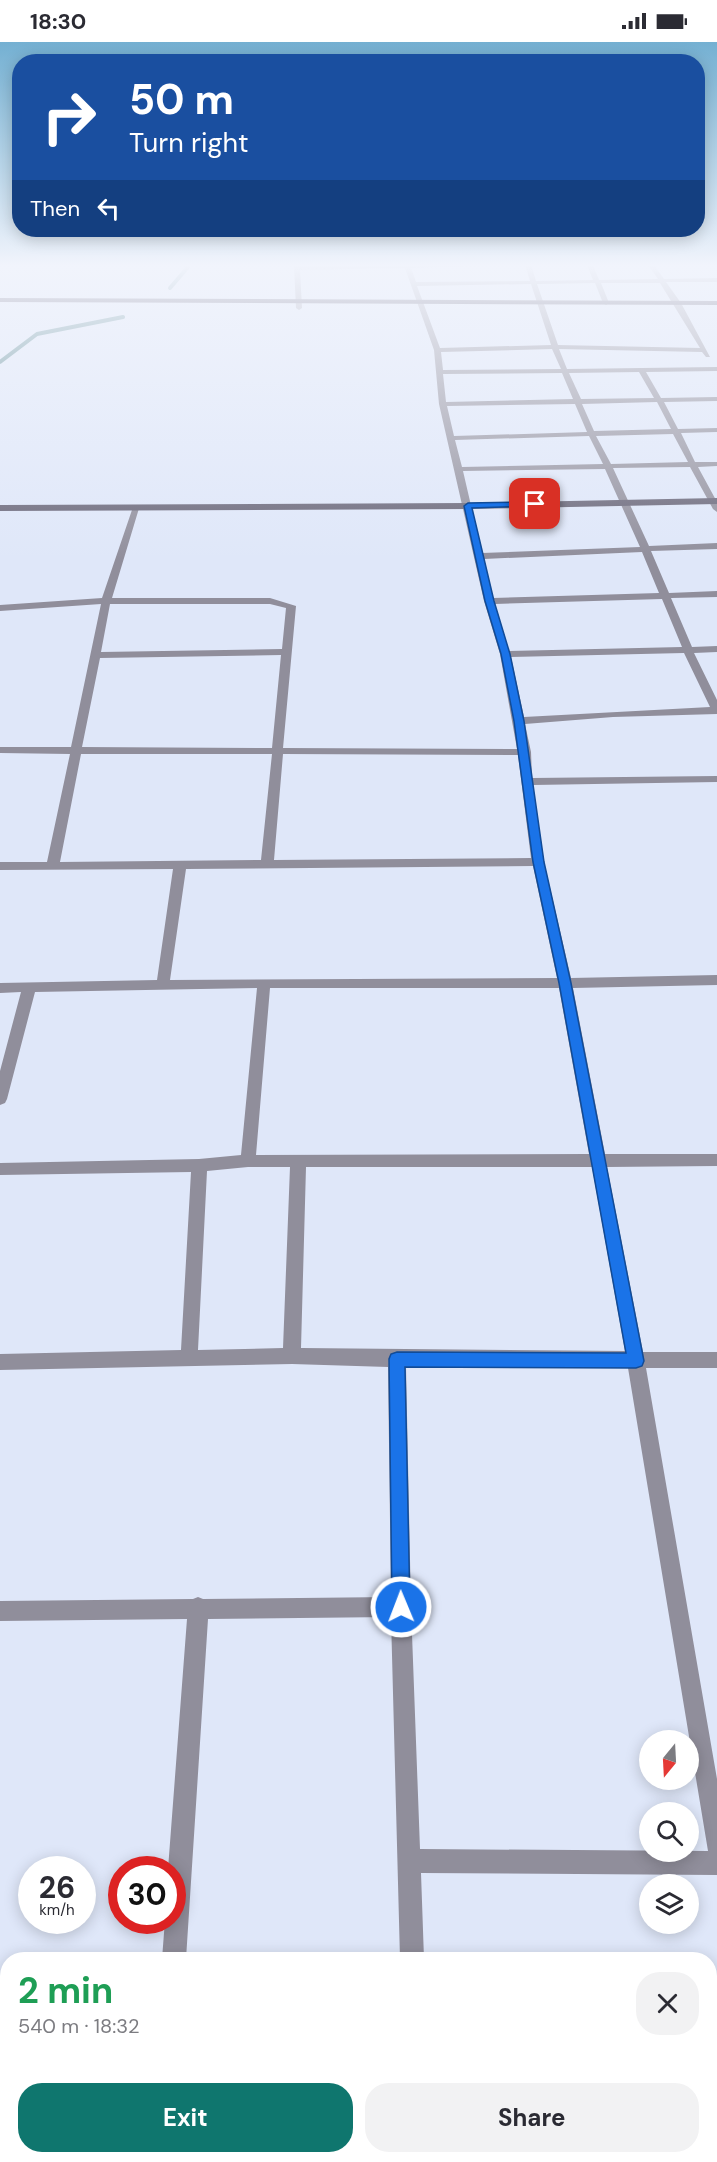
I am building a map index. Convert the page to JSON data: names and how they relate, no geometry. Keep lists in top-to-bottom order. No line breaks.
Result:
{"north":"bottom","page":{"status":"18:30","turn":["50 m","Turn right"],"then":"Then","speed":"26 km/h","limit":"30","heading":["2 min","540 m · 18:32"],"buttons":["Exit","Share"]}}
